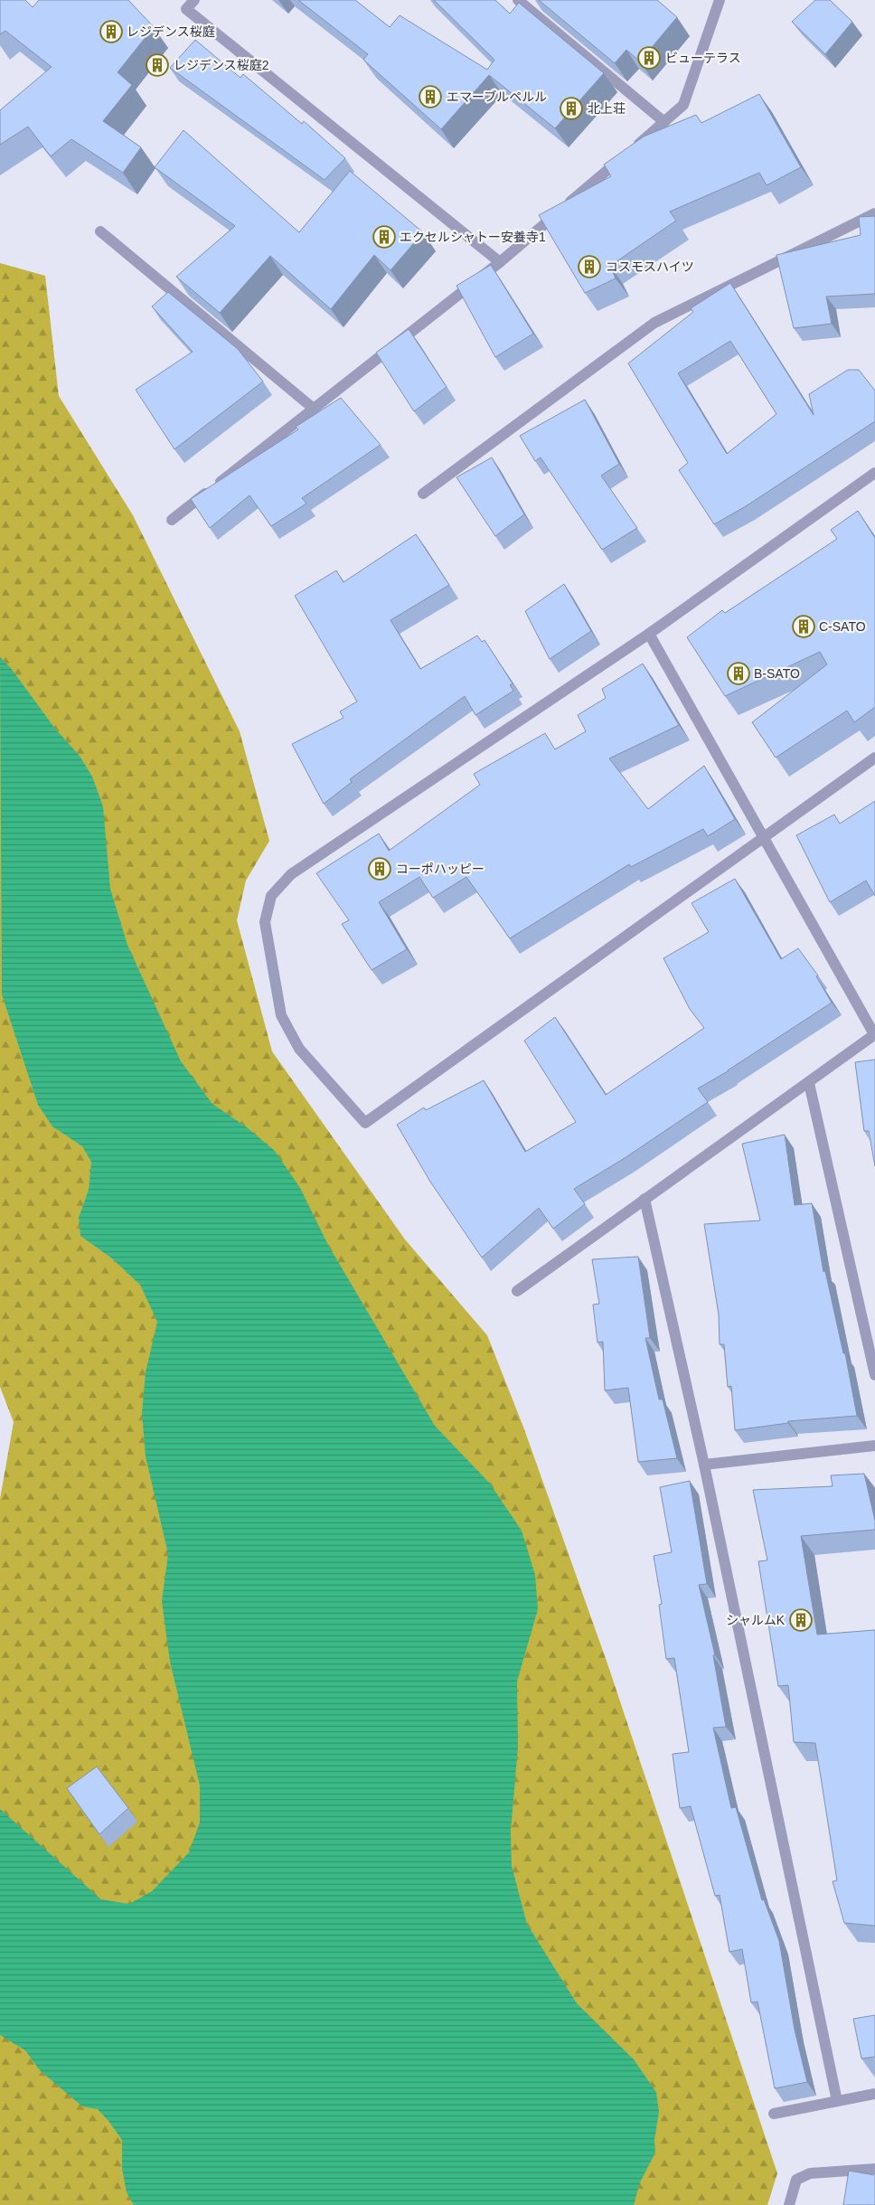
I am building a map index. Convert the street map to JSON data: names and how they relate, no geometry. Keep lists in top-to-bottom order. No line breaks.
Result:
{"places":{"building":["レジデンス桜庭","ビューテラス","レジデンス桜庭2","エマーブルペルル","北上荘","エクセルシャトー安養寺1","コスモスハイツ","C-SATO","B-SATO","コーポハッピー","シャルムK"]}}
